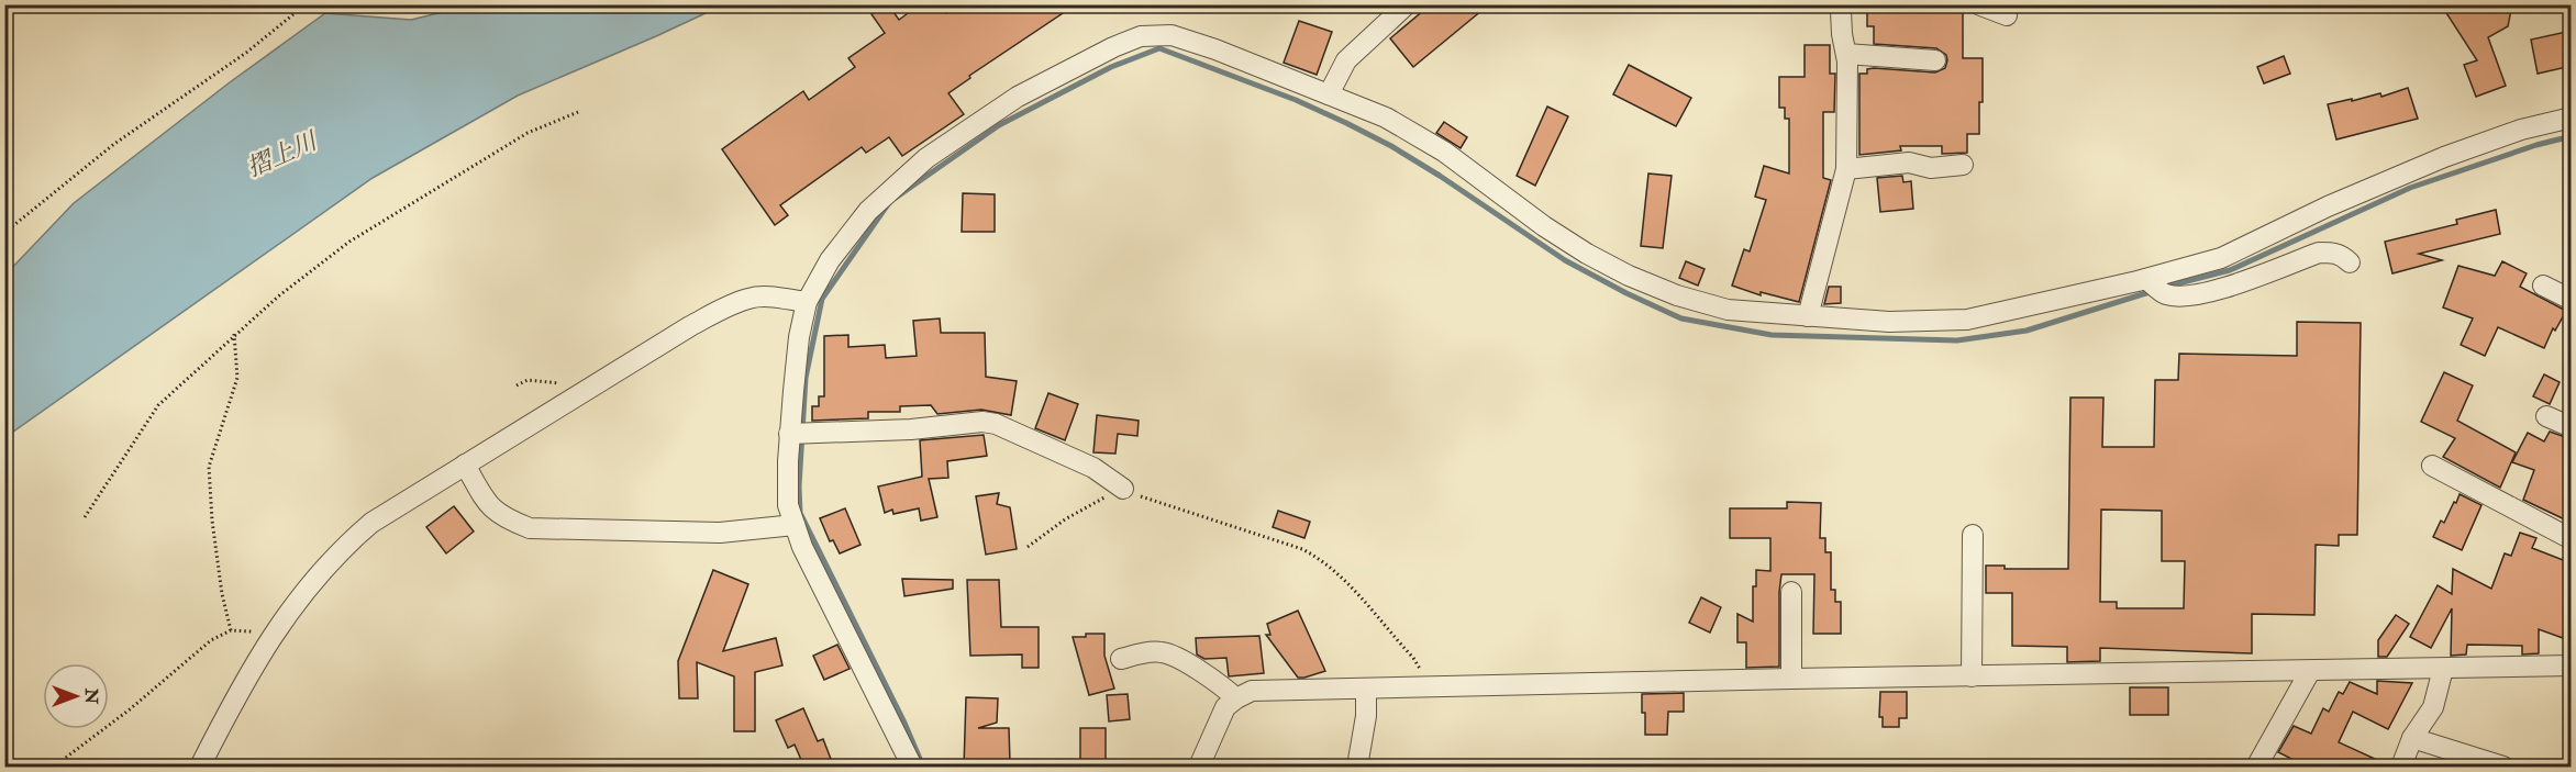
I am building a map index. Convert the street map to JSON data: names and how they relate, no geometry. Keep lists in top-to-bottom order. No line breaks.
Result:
{"water":["摺上川"],"north":"right"}
